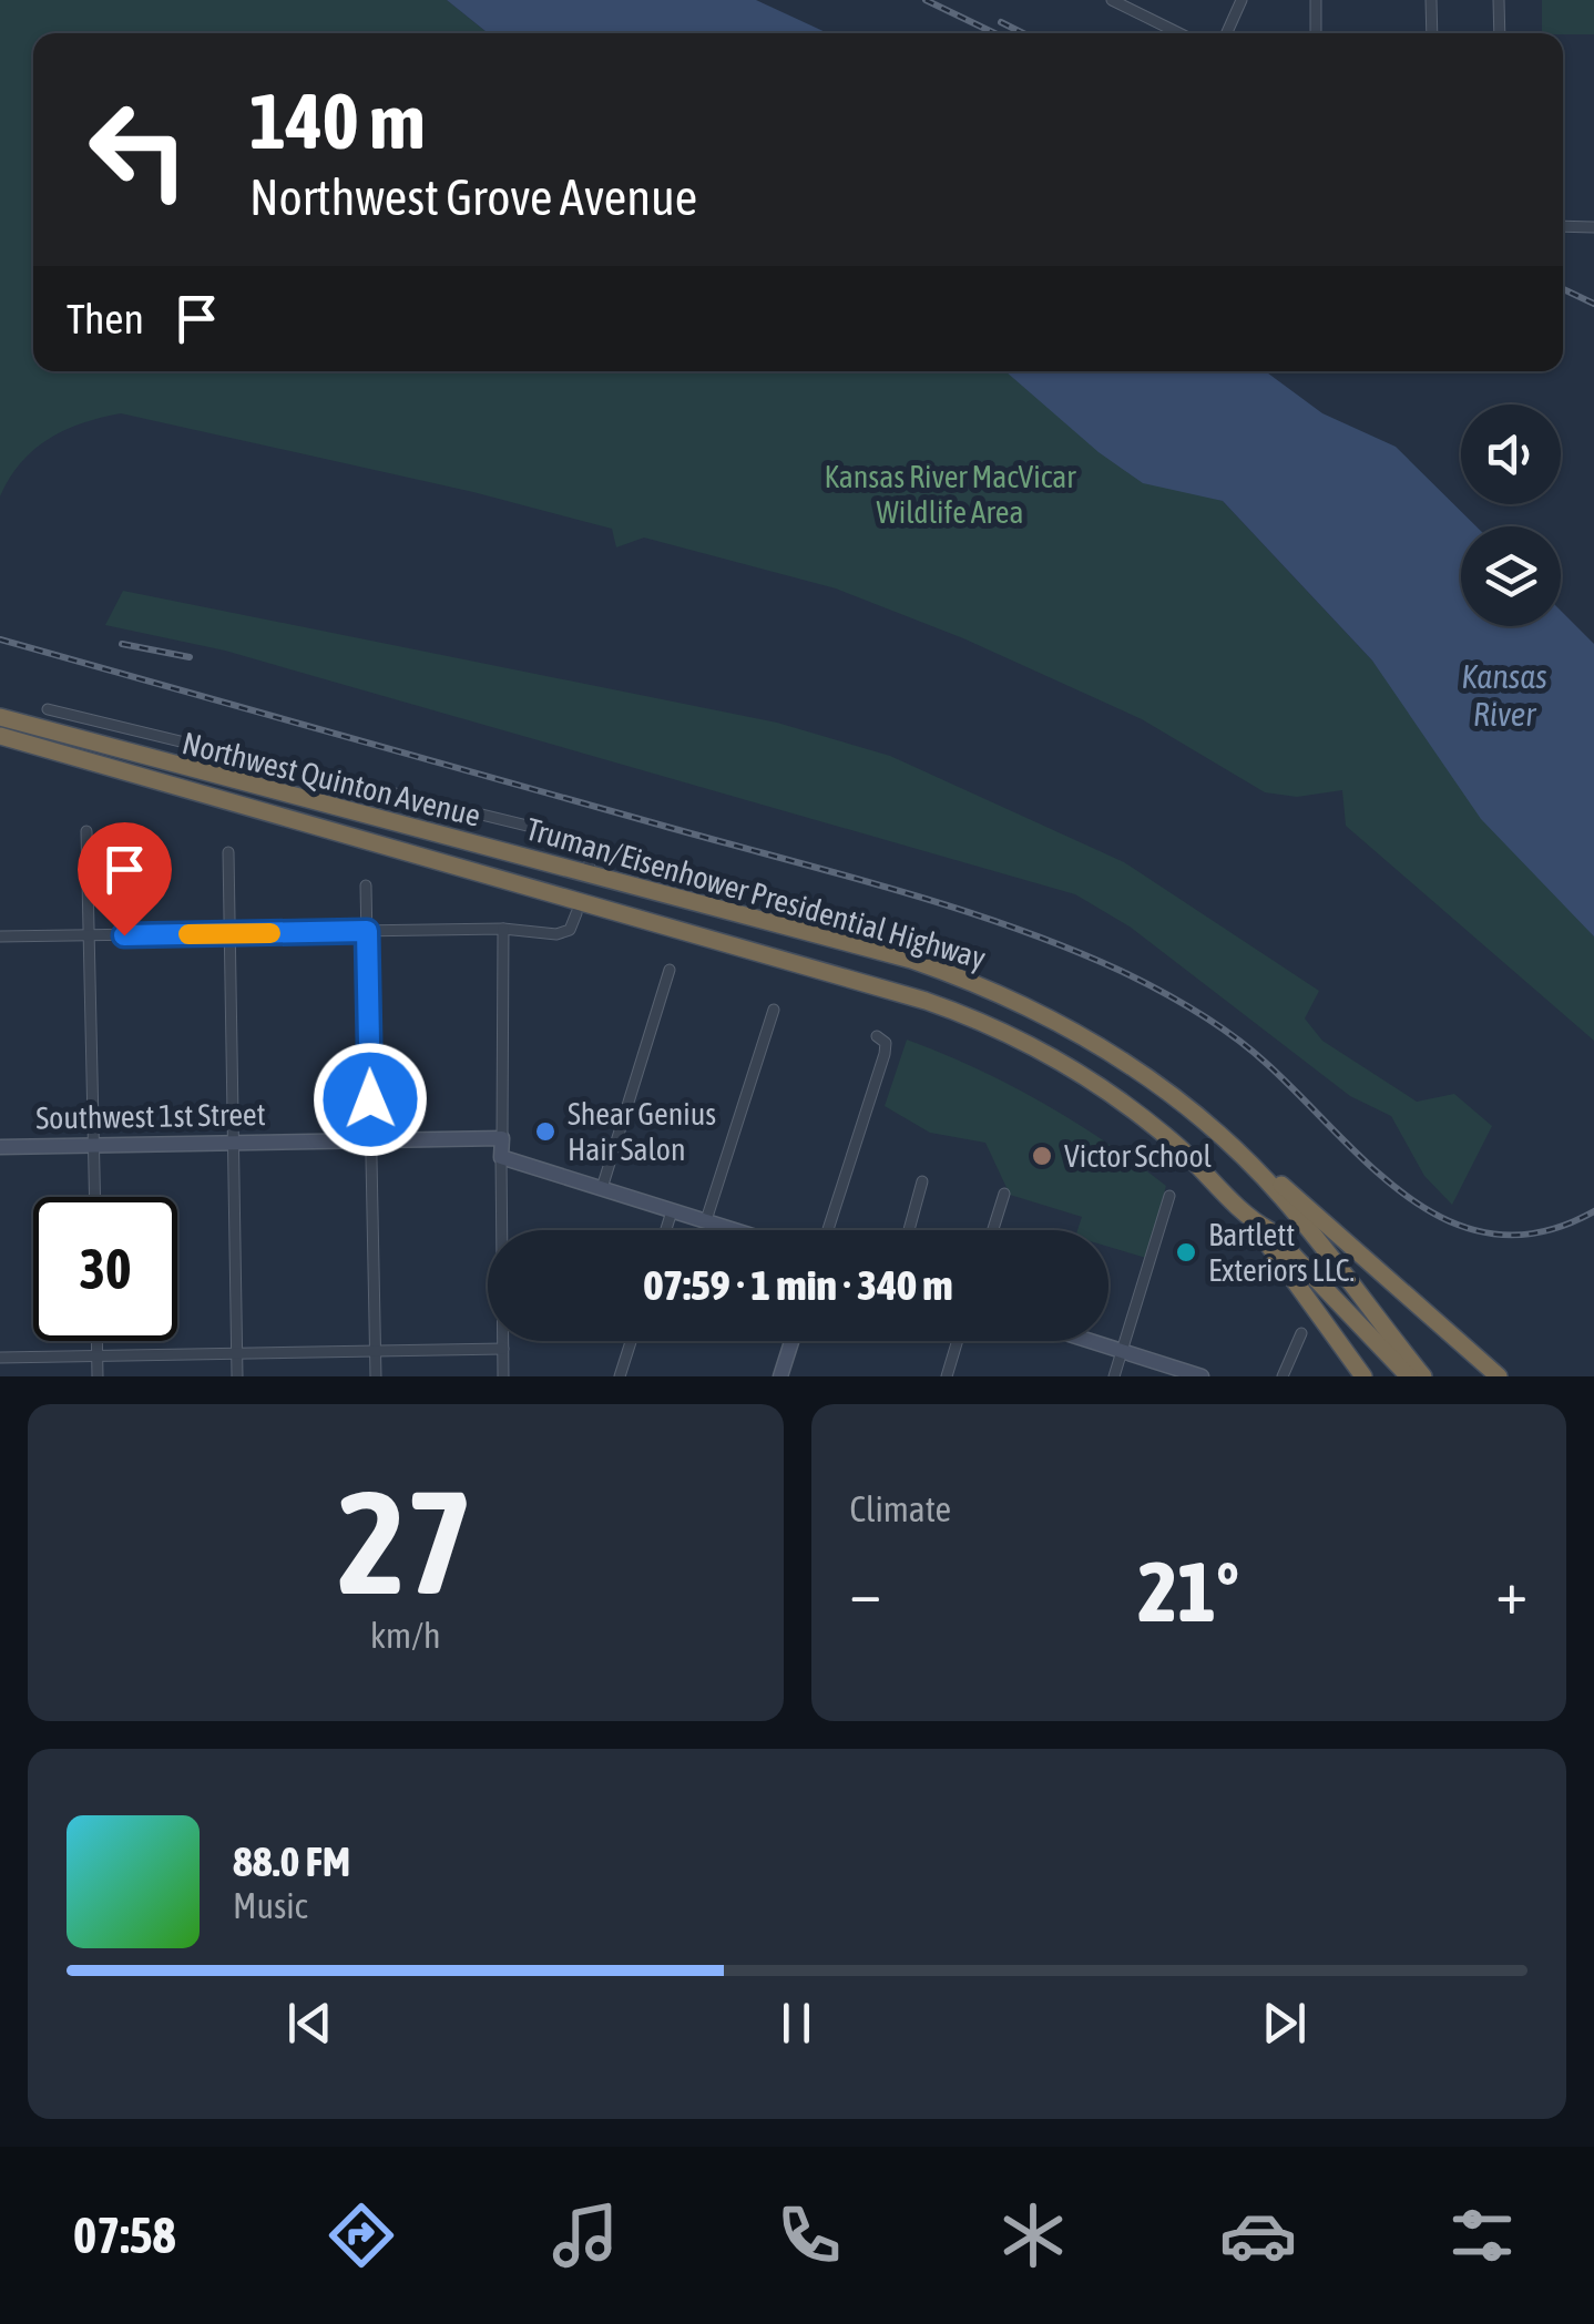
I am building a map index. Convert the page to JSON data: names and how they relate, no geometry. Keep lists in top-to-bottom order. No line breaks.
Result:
{"streets":{"highway":["Truman/Eisenhower Presidential Highway"],"street":["Northwest Quinton Avenue","Southwest 1st Street"]},"water":["Kansas River"],"parks":["Kansas River MacVicar Wildlife Area"],"places":["Shear Genius Hair Salon","Victor School","Bartlett Exteriors LLC."],"page":{"turn":["140 m","Northwest Grove Avenue"],"then":"Then","limit":"30","trip":"07:59 · 1 min · 340 m","tile":[["27","km/h"],"Climate"],"heat":["−","21°","+"],"song":["88.0 FM","Music"],"tabs":"07:58"}}
